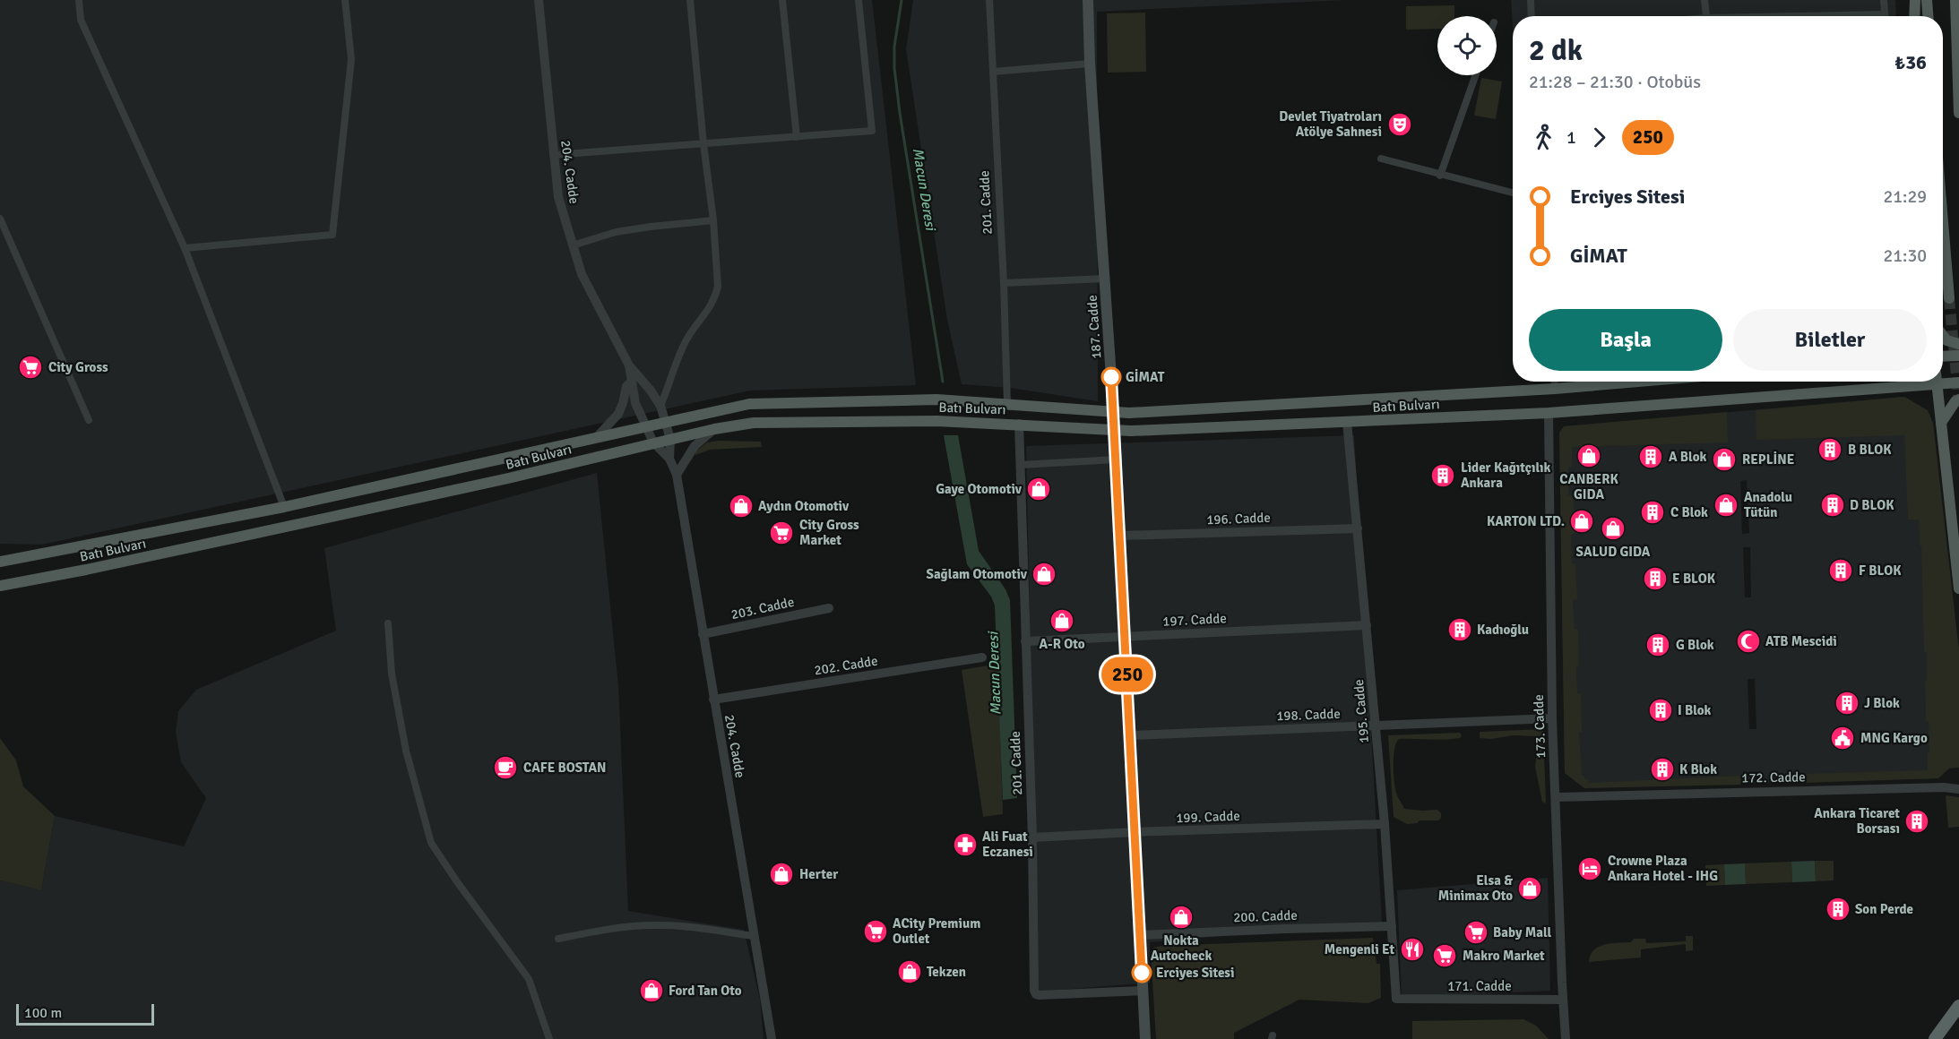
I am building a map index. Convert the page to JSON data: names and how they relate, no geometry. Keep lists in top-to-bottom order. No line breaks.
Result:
{"streets":{"main road":["187. Cadde","Batı Bulvarı"],"street":["204. Cadde","201. Cadde","196. Cadde","203. Cadde","197. Cadde","202. Cadde","195. Cadde","198. Cadde","173. Cadde","172. Cadde","199. Cadde","200. Cadde","171. Cadde"]},"crossings":[["204. Cadde","Batı Bulvarı"],["204. Cadde","203. Cadde"],["204. Cadde","202. Cadde"],["201. Cadde","187. Cadde"],["201. Cadde","Batı Bulvarı"],["201. Cadde","197. Cadde"],["201. Cadde","199. Cadde"],["187. Cadde","Batı Bulvarı"],["187. Cadde","196. Cadde"],["187. Cadde","197. Cadde"],["187. Cadde","198. Cadde"],["187. Cadde","199. Cadde"],["187. Cadde","200. Cadde"],["Batı Bulvarı","195. Cadde"],["Batı Bulvarı","173. Cadde"],["196. Cadde","195. Cadde"],["197. Cadde","195. Cadde"],["195. Cadde","198. Cadde"],["195. Cadde","199. Cadde"],["195. Cadde","200. Cadde"],["195. Cadde","171. Cadde"],["198. Cadde","173. Cadde"],["173. Cadde","172. Cadde"],["173. Cadde","171. Cadde"]],"water":["Macun Deresi"],"places":{"theatre":["Devlet Tiyatroları Atölye Sahnesi"],"supermarket":["City Gross","City Gross Market","ACity Premium Outlet","Baby Mall","Makro Market"],"other":["GİMAT","Erciyes Sitesi"],"building":["B BLOK","A Blok","Lider Kağıtçılık Ankara","D BLOK","C Blok","F BLOK","E BLOK","Kadıoğlu","G Blok","J Blok","I Blok","K Blok","Ankara Ticaret Borsası","Son Perde"],"shop":["CANBERK GIDA","REPLİNE","Gaye Otomotiv","Anadolu Tütün","Aydın Otomotiv","KARTON LTD.","SALUD GIDA","Sağlam Otomotiv","A-R Oto","Herter","Elsa & Minimax Oto","Nokta Autocheck","Tekzen","Ford Tan Oto"],"mosque":["ATB Mescidi"],"public building":["MNG Kargo"],"cafe":["CAFE BOSTAN"],"pharmacy":["Ali Fuat Eczanesi"],"hotel":["Crowne Plaza Ankara Hotel - IHG"],"restaurant":["Mengenli Et"]},"lines":["bus line 250"],"scale_bar":"100 m","page":{"on_map":"250","heading":["2 dk","21:28 – 21:30 · Otobüs","₺36"],"legs":["1","250"],"list":[{"name":"Erciyes Sitesi","value":"21:29"},{"name":"GİMAT","value":"21:30"}],"buttons":["Başla","Biletler"],"scale":"100 m"}}
